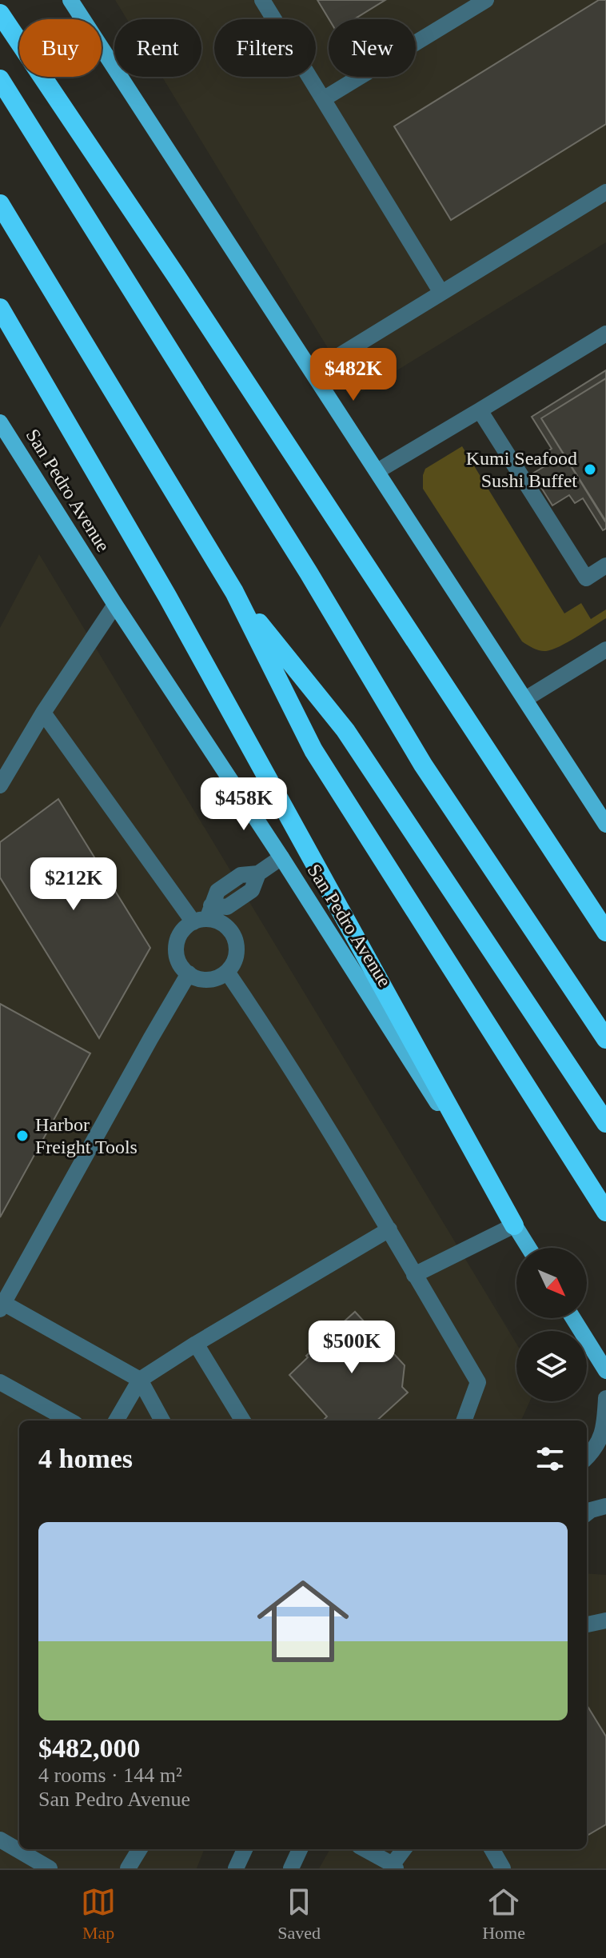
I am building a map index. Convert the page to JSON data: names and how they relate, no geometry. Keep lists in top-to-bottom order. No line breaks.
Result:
{"streets":{"main road":["San Pedro Avenue"]},"places":["Kumi Seafood Sushi Buffet","Harbor Freight Tools"],"north":"bottom right","page":{"chip":["Buy","Rent","Filters","New"],"price":["$482K","$458K","$212K","$500K"],"heading":"4 homes","list":[{"name":"$482,000","note":"4 rooms · 144 m² · San Pedro Avenue"}],"tabs":["Map","Saved","Home"]}}
